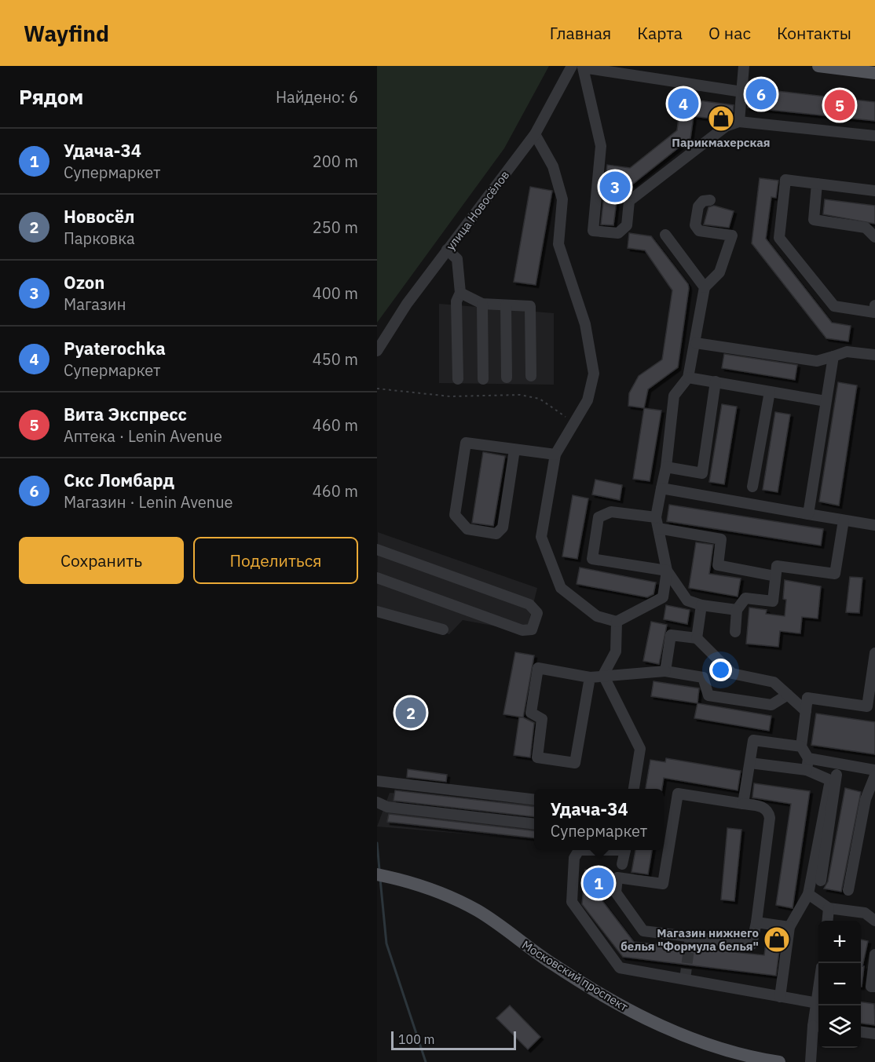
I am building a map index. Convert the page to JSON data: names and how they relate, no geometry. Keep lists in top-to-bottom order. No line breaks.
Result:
{"streets":{"main road":["Московский проспект"],"street":["улица Новосёлов"]},"places":{"shop":["Парикмахерская","Магазин нижнего белья \"Формула белья\""]},"scale_bar":"100 m","page":{"header":"Wayfind","nav":["Главная","Карта","О нас","Контакты"],"heading":["Рядом","Найдено: 6"],"pins":["6","4","5","3","2","1"],"list":[{"mark":"1","name":"Удача-34","note":"Супермаркет","value":"200 m"},{"mark":"2","name":"Новосёл","note":"Парковка","value":"250 m"},{"mark":"3","name":"Ozon","note":"Магазин","value":"400 m"},{"mark":"4","name":"Pyaterochka","note":"Супермаркет","value":"450 m"},{"mark":"5","name":"Вита Экспресс","note":"Аптека · Lenin Avenue","value":"460 m"},{"mark":"6","name":"Скс Ломбард","note":"Магазин · Lenin Avenue","value":"460 m"}],"buttons":["Сохранить","Поделиться"],"popup":["Удача-34","Супермаркет"],"map_buttons":["+","−"],"scale":"100 m"}}
